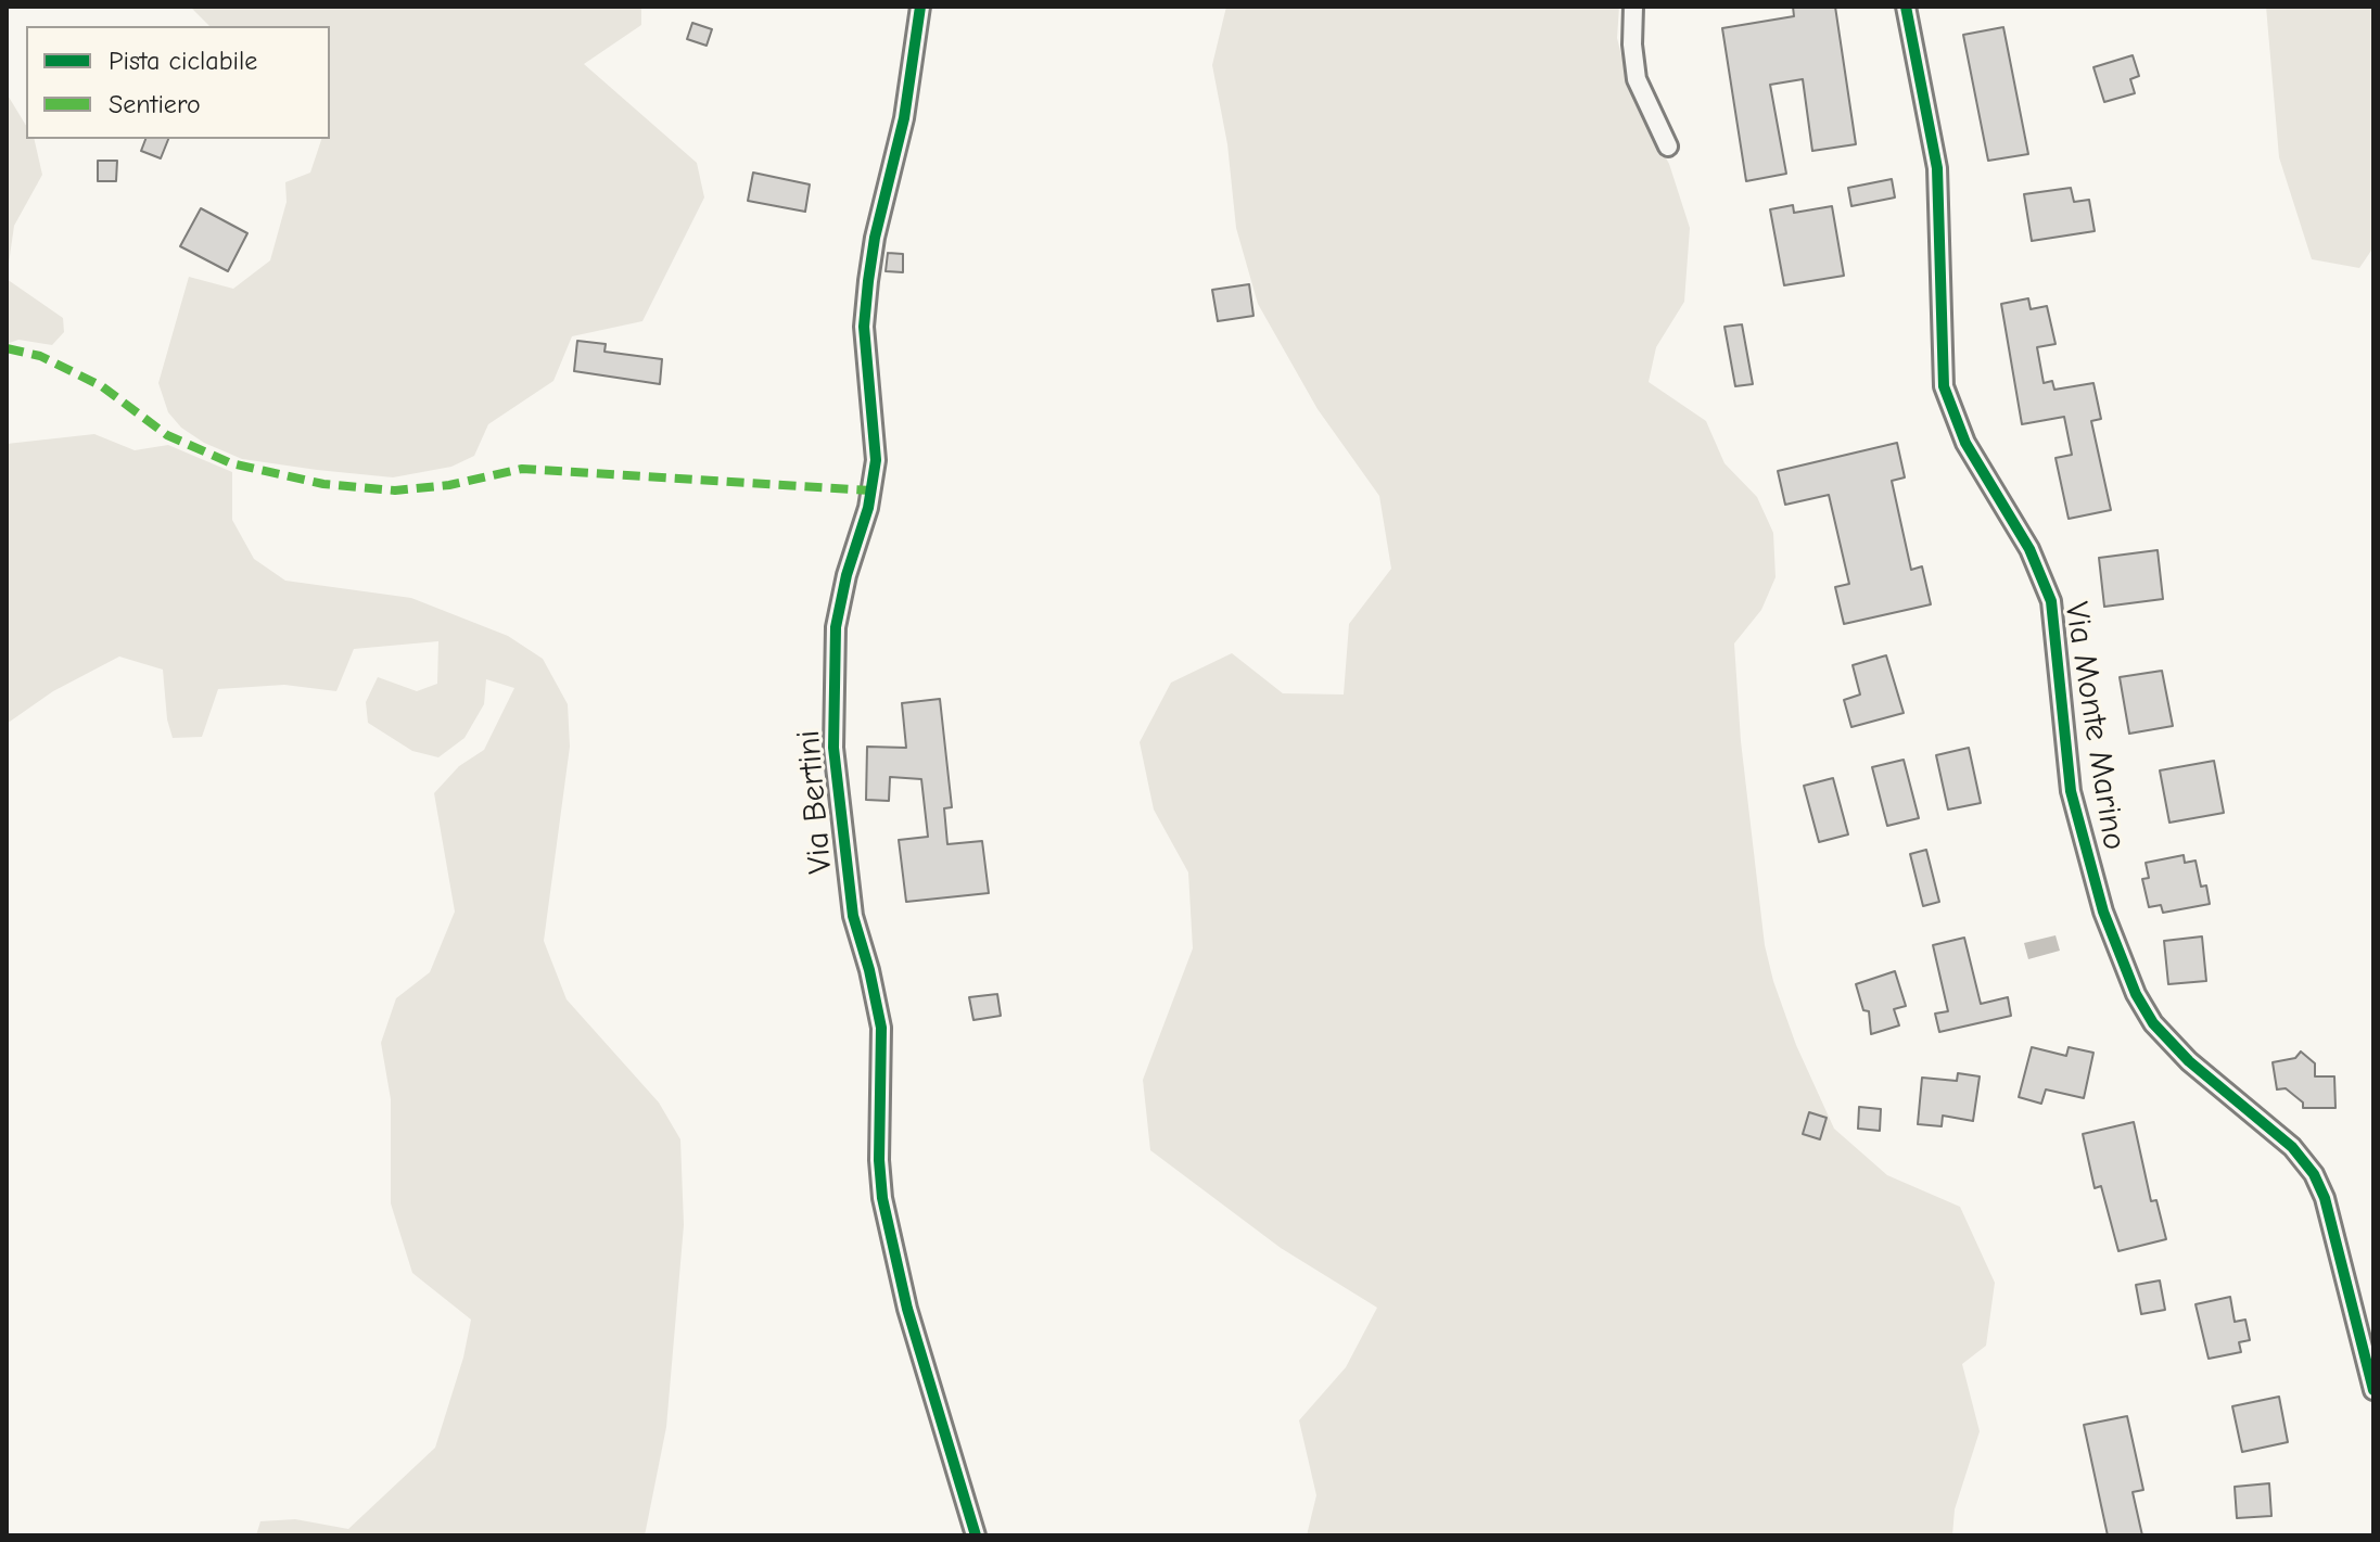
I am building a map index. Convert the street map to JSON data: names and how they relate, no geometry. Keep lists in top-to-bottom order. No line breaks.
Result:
{"streets":{"street":["Via Monte Marino","Via Bertini"]},"legend":["Pista ciclabile","Sentiero"]}
